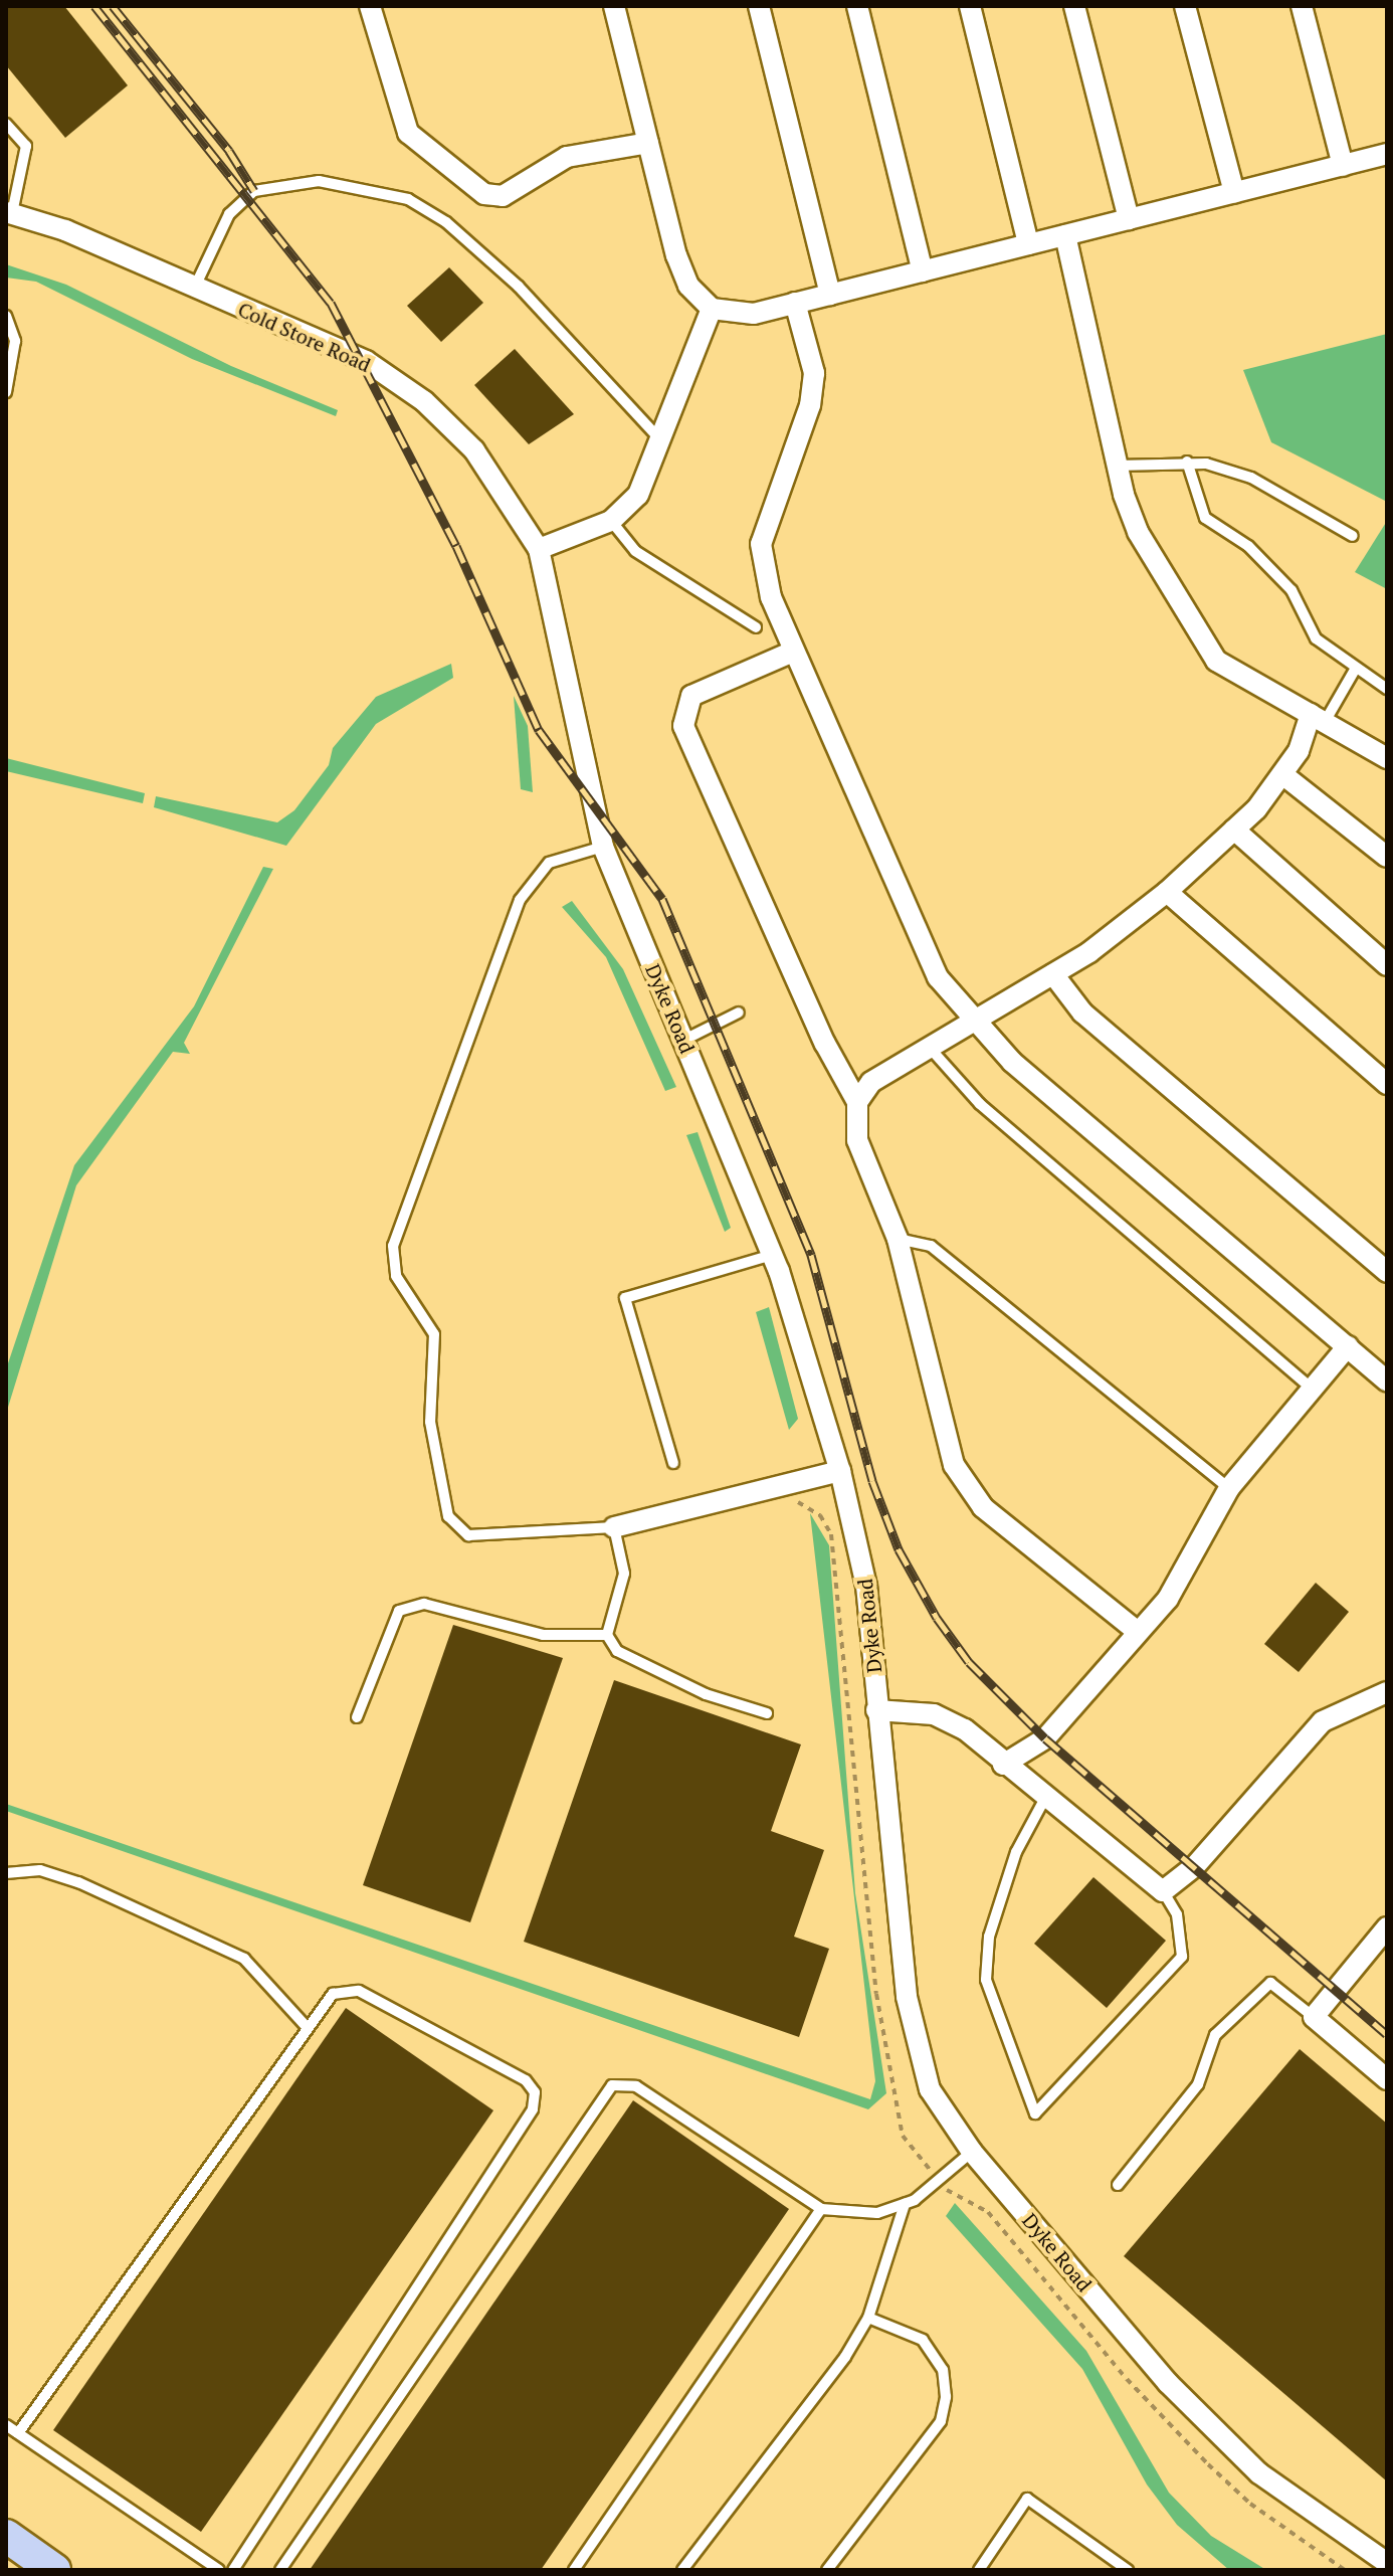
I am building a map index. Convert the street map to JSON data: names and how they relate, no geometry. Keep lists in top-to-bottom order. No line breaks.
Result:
{"streets":{"street":["Cold Store Road","Dyke Road"]},"crossings":[["Cold Store Road","Dyke Road"]]}
